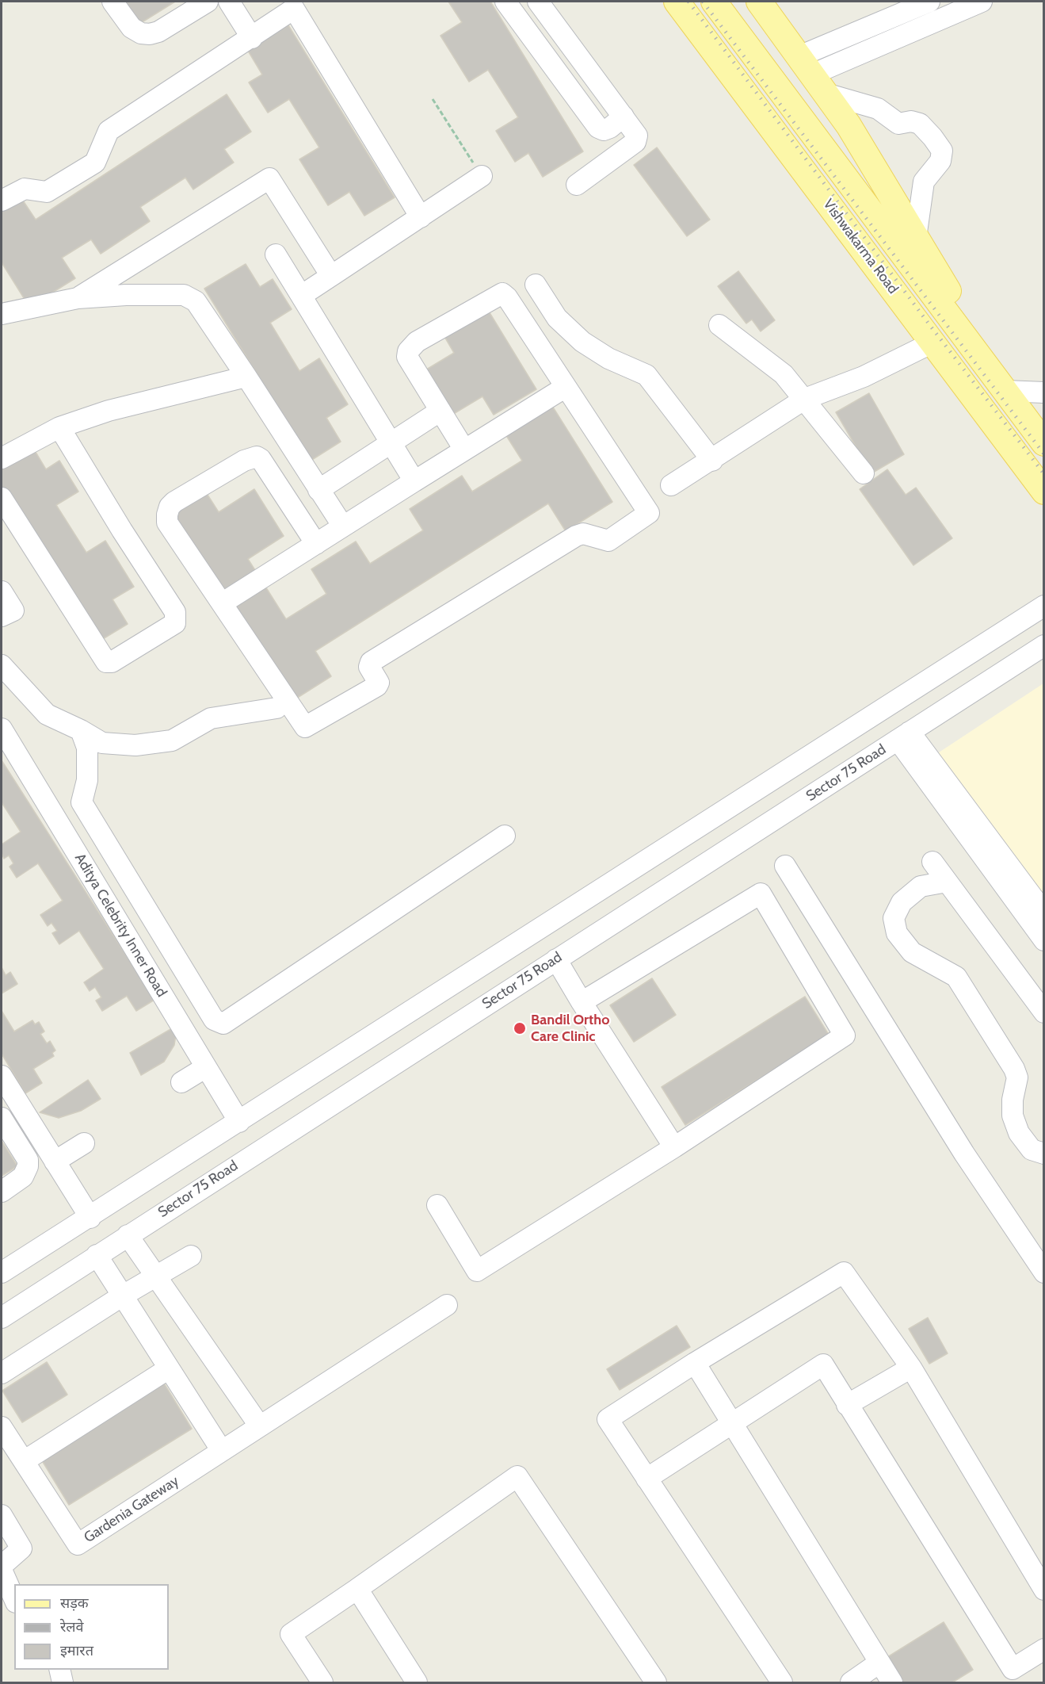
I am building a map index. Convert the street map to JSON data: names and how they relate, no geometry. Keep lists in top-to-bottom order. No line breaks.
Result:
{"streets":{"main road":["Vishwakarma Road"],"street":["Sector 75 Road","Aditya Celebrity Inner Road","Gardenia Gateway"]},"places":["Bandil Ortho Care Clinic"],"legend":["सड़क","रेलवे","इमारत"]}
